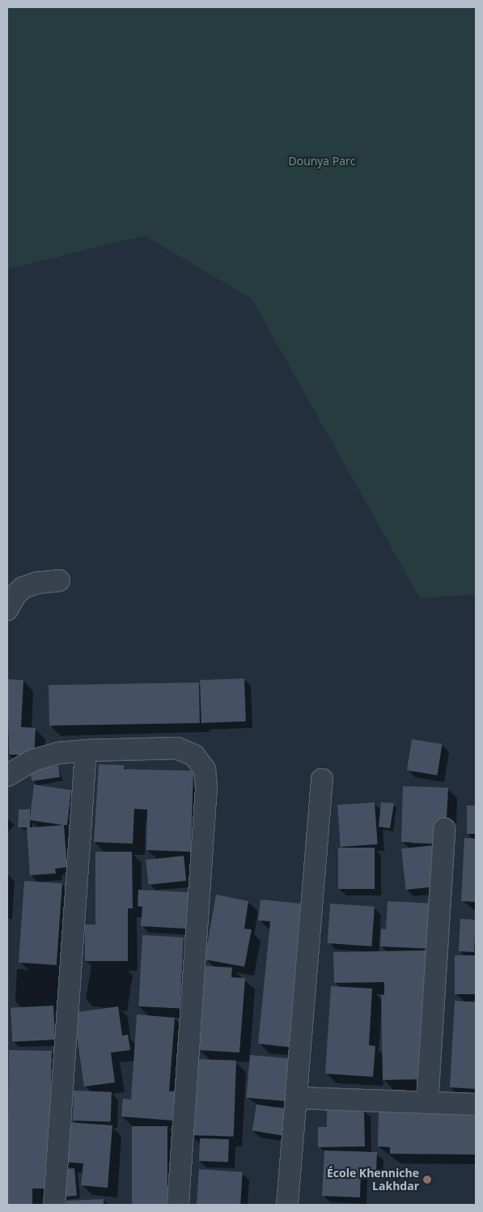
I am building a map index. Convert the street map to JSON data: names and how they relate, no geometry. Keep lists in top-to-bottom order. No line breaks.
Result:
{"parks":["Dounya Parc"],"places":["École Khenniche Lakhdar"]}
